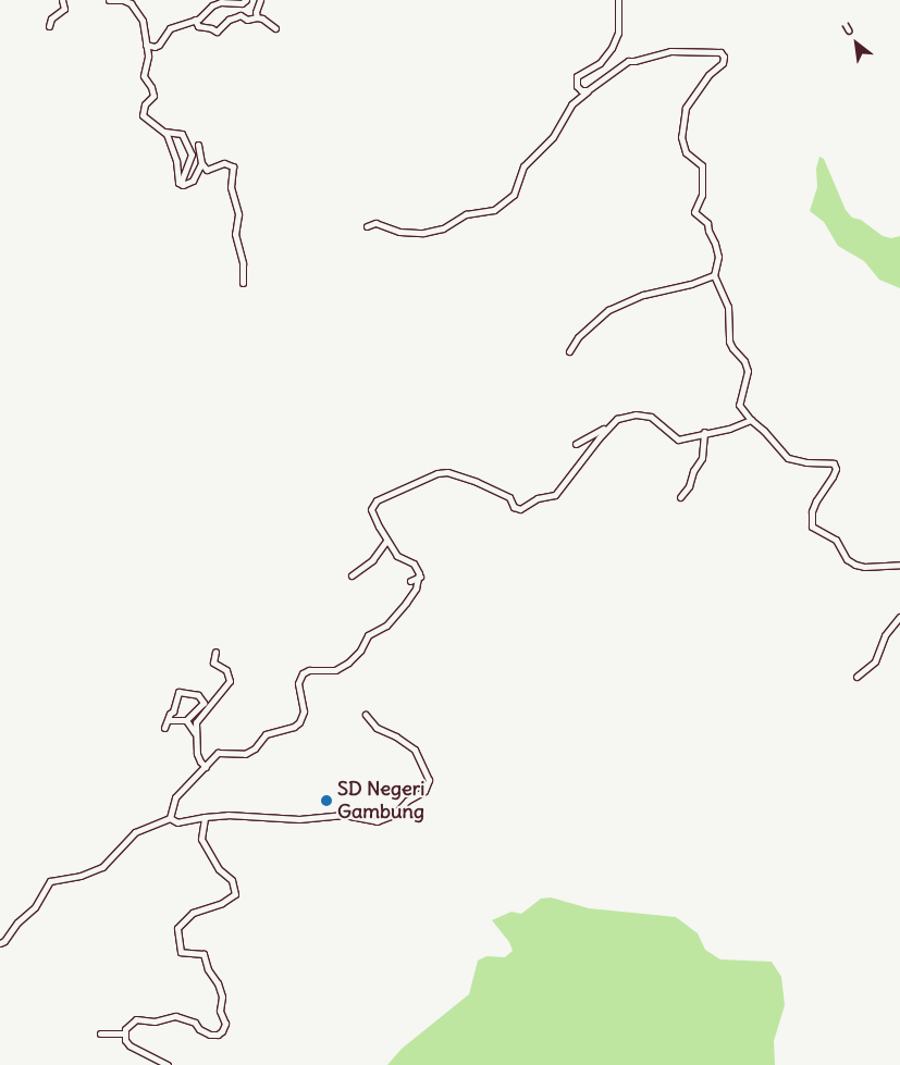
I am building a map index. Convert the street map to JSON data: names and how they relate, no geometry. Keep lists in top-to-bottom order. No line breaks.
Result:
{"places":["SD Negeri Gambung"],"north":"top left"}
